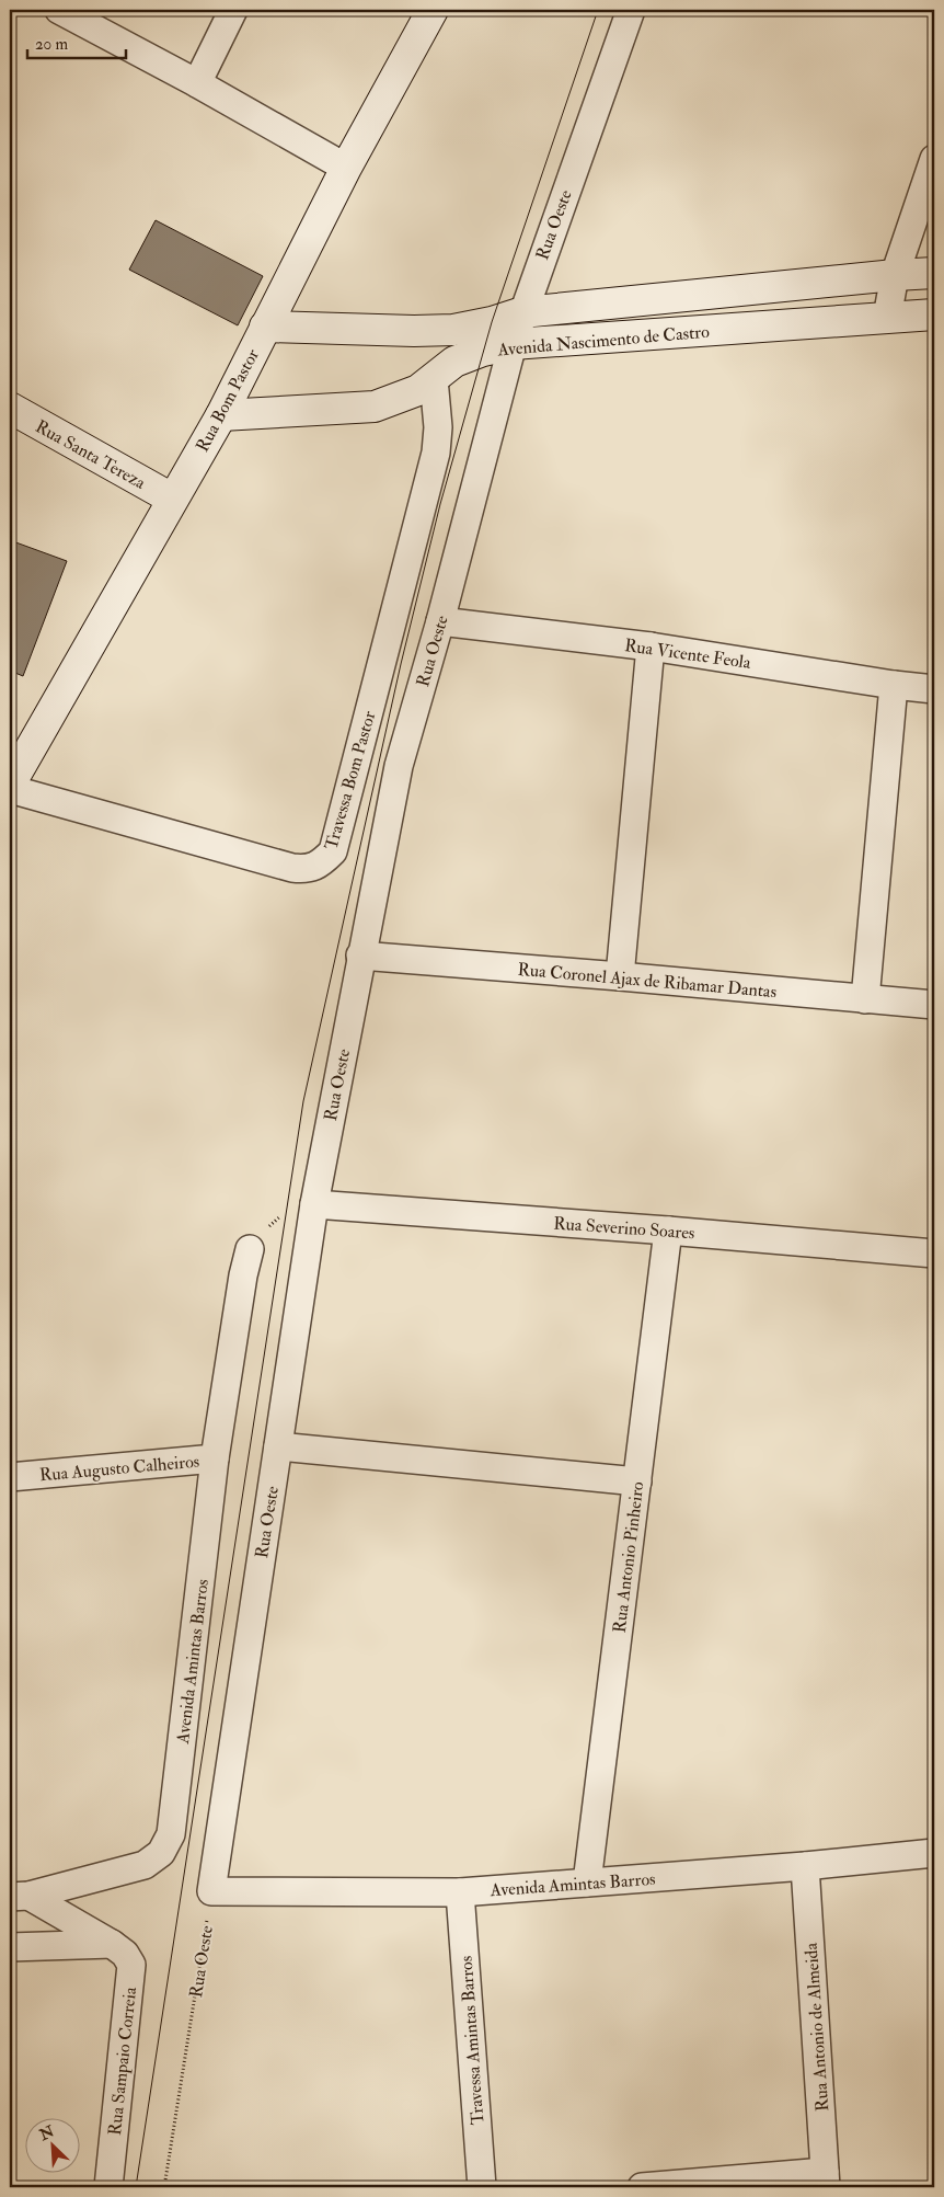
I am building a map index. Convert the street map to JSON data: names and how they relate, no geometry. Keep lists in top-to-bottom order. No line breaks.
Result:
{"streets":{"street":["Rua Oeste","Avenida Nascimento de Castro","Rua Bom Pastor","Rua Santa Tereza","Rua Vicente Feola","Travessa Bom Pastor","Rua Coronel Ajax de Ribamar Dantas","Rua Severino Soares","Rua Augusto Calheiros","Rua Antonio Pinheiro","Avenida Amintas Barros","Rua Antonio de Almeida","Travessa Amintas Barros","Rua Sampaio Correia"]},"crossings":[["Rua Oeste","Avenida Nascimento de Castro"],["Rua Oeste","Rua Vicente Feola"],["Rua Oeste","Rua Coronel Ajax de Ribamar Dantas"],["Rua Oeste","Rua Severino Soares"],["Rua Oeste","Avenida Amintas Barros"],["Avenida Nascimento de Castro","Rua Bom Pastor"],["Avenida Nascimento de Castro","Travessa Bom Pastor"],["Rua Bom Pastor","Rua Santa Tereza"],["Rua Bom Pastor","Travessa Bom Pastor"],["Rua Severino Soares","Rua Antonio Pinheiro"],["Rua Augusto Calheiros","Avenida Amintas Barros"],["Rua Antonio Pinheiro","Avenida Amintas Barros"],["Avenida Amintas Barros","Rua Antonio de Almeida"],["Avenida Amintas Barros","Travessa Amintas Barros"],["Avenida Amintas Barros","Rua Sampaio Correia"]],"scale_bar":"20 m","north":"top left"}
